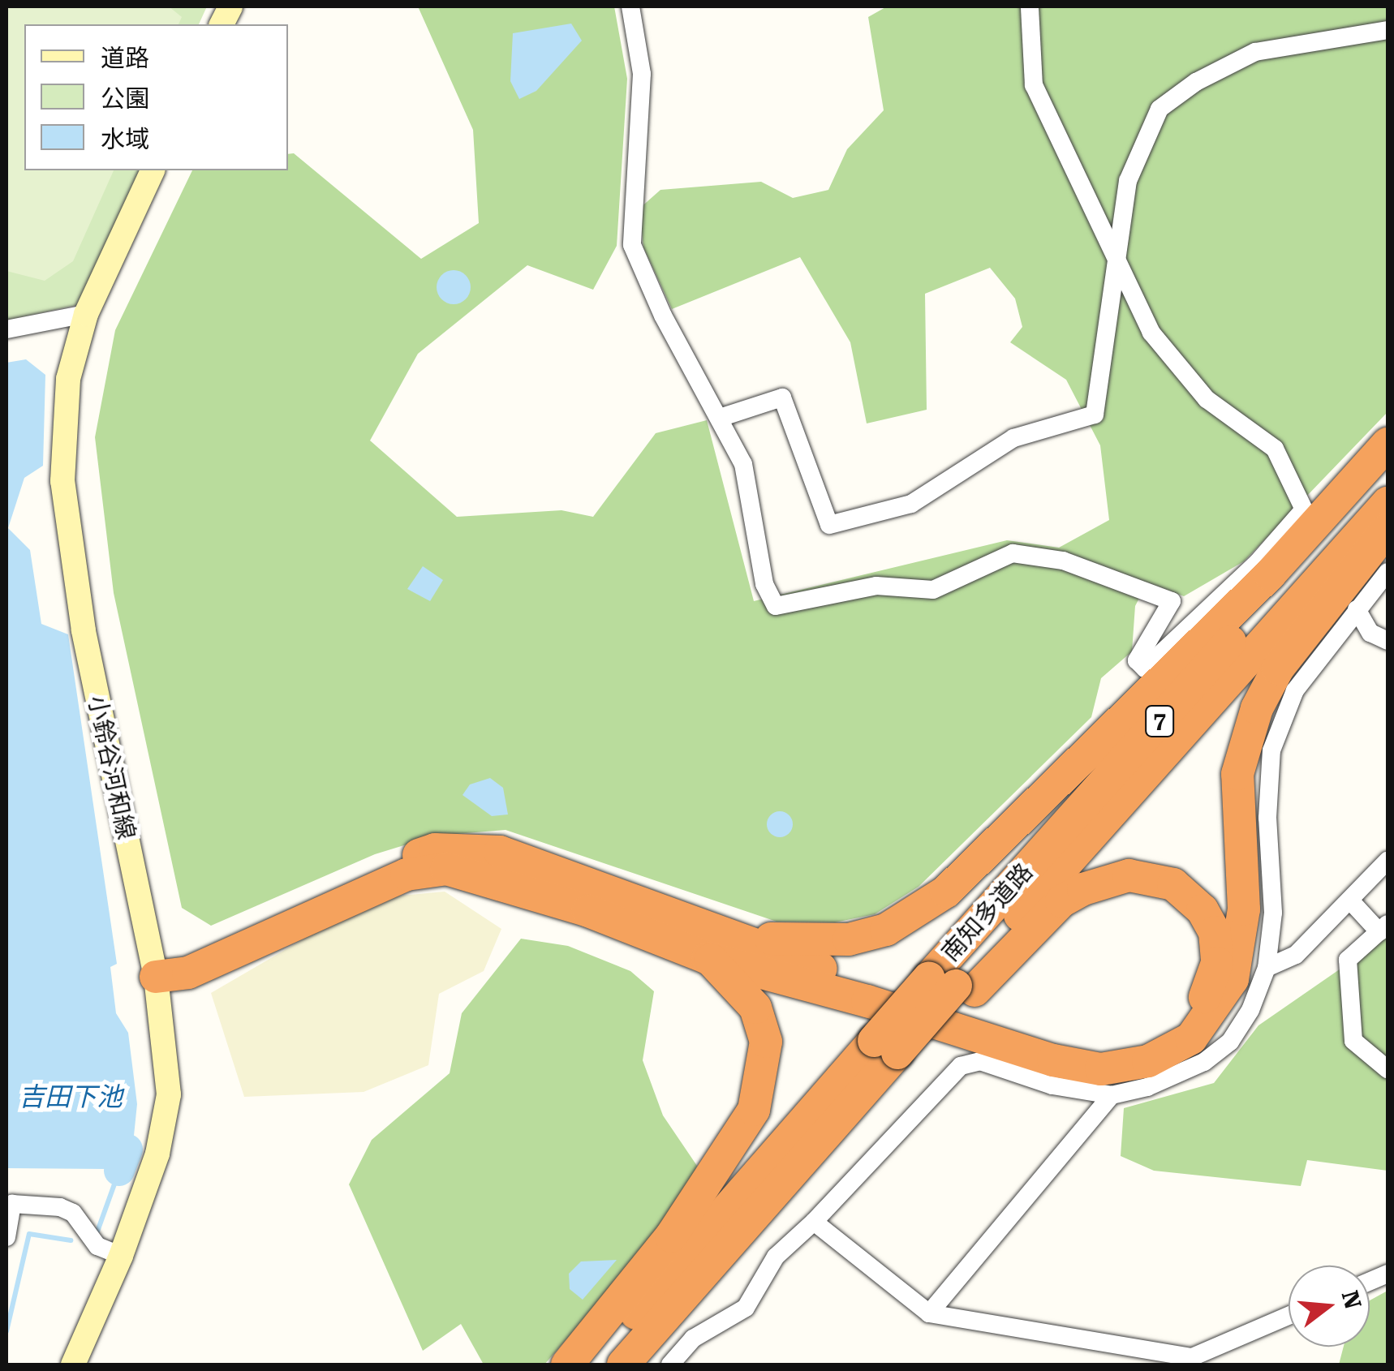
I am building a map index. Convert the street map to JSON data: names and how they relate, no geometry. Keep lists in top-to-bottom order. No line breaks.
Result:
{"streets":{"highway":["7","南知多道路"],"main road":["小鈴谷河和線"]},"water":["吉田下池"],"legend":["道路","公園","水域"],"north":"right"}
